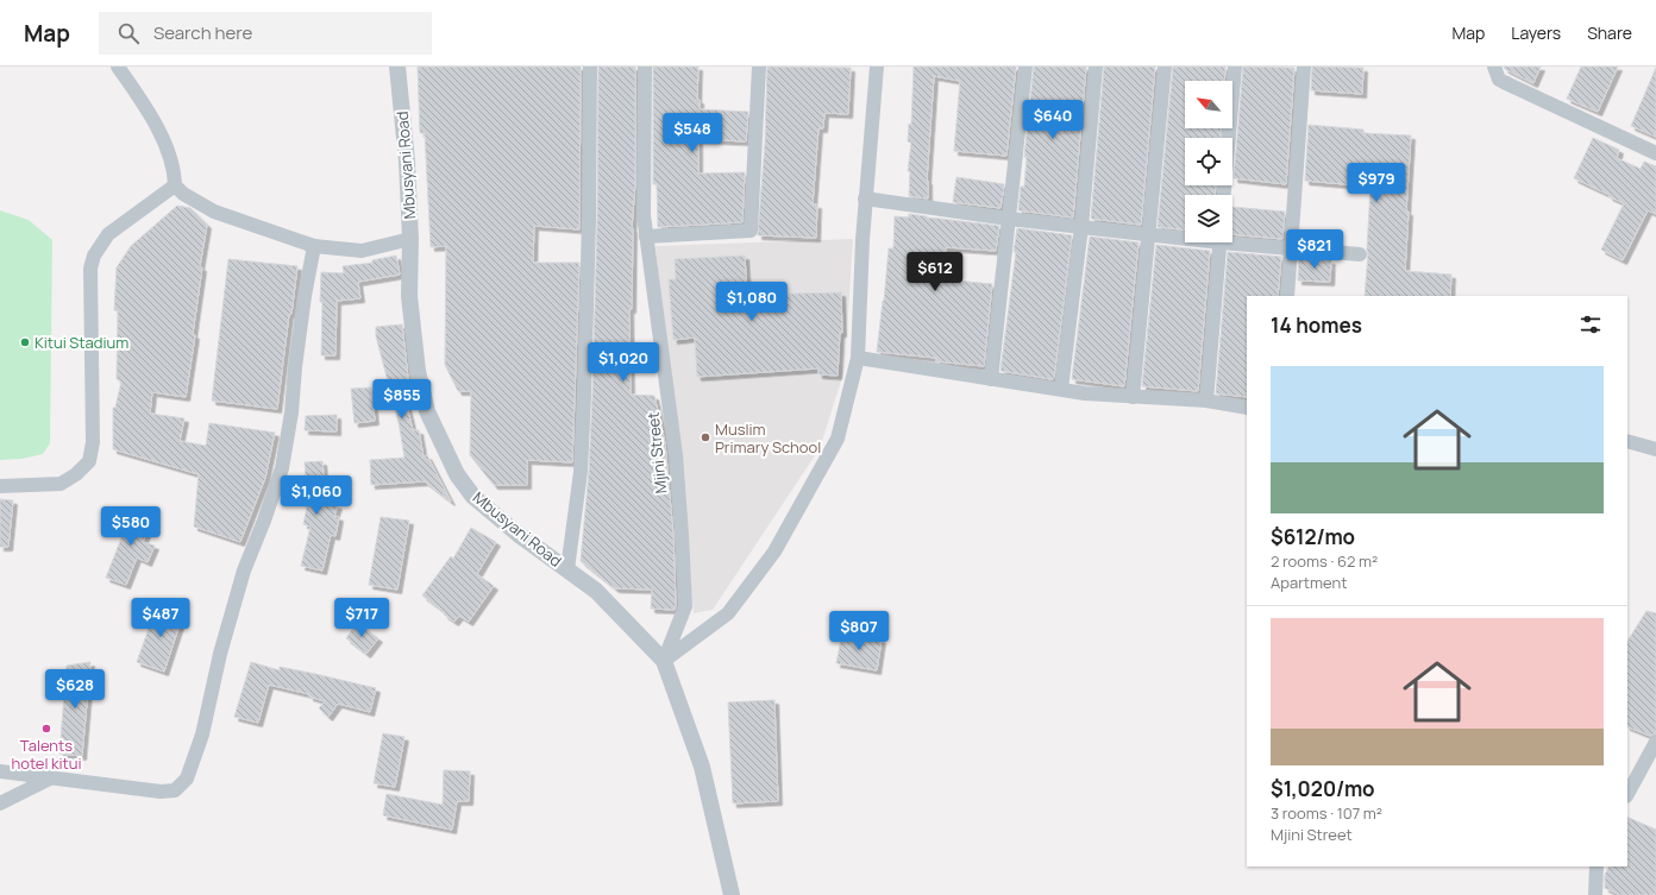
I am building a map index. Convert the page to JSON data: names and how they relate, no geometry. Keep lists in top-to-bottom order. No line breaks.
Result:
{"streets":{"street":["Mbusyani Road","Mjini Street"]},"crossings":[["Mbusyani Road","Mjini Street"]],"places":["Kitui Stadium","Muslim Primary School","Talents hotel kitui"],"north":"top left","page":{"header":"Map","search":"Search here","nav":["Map","Layers","Share"],"price":["$640","$548","$979","$821","$612","$1,080","$1,020","$855","$1,060","$580","$487","$717","$807","$628"],"heading":"14 homes","list":[{"name":"$612/mo","note":"2 rooms · 62 m² · Apartment"},{"name":"$1,020/mo","note":"3 rooms · 107 m² · Mjini Street"}]}}
